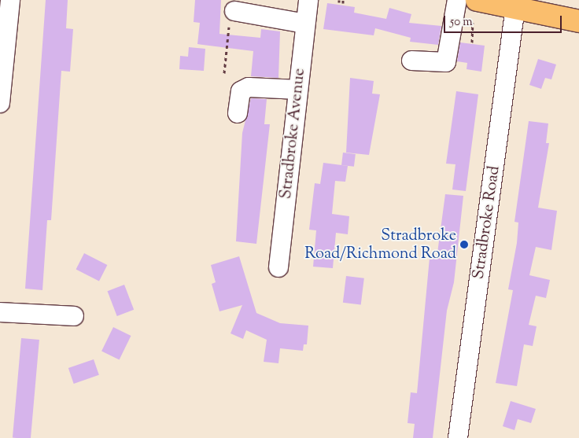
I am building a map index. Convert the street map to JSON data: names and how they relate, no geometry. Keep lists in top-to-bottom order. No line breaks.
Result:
{"streets":{"street":["Stradbroke Avenue","Stradbroke Road"]},"places":["Stradbroke Road/Richmond Road"],"scale_bar":"50 m"}
